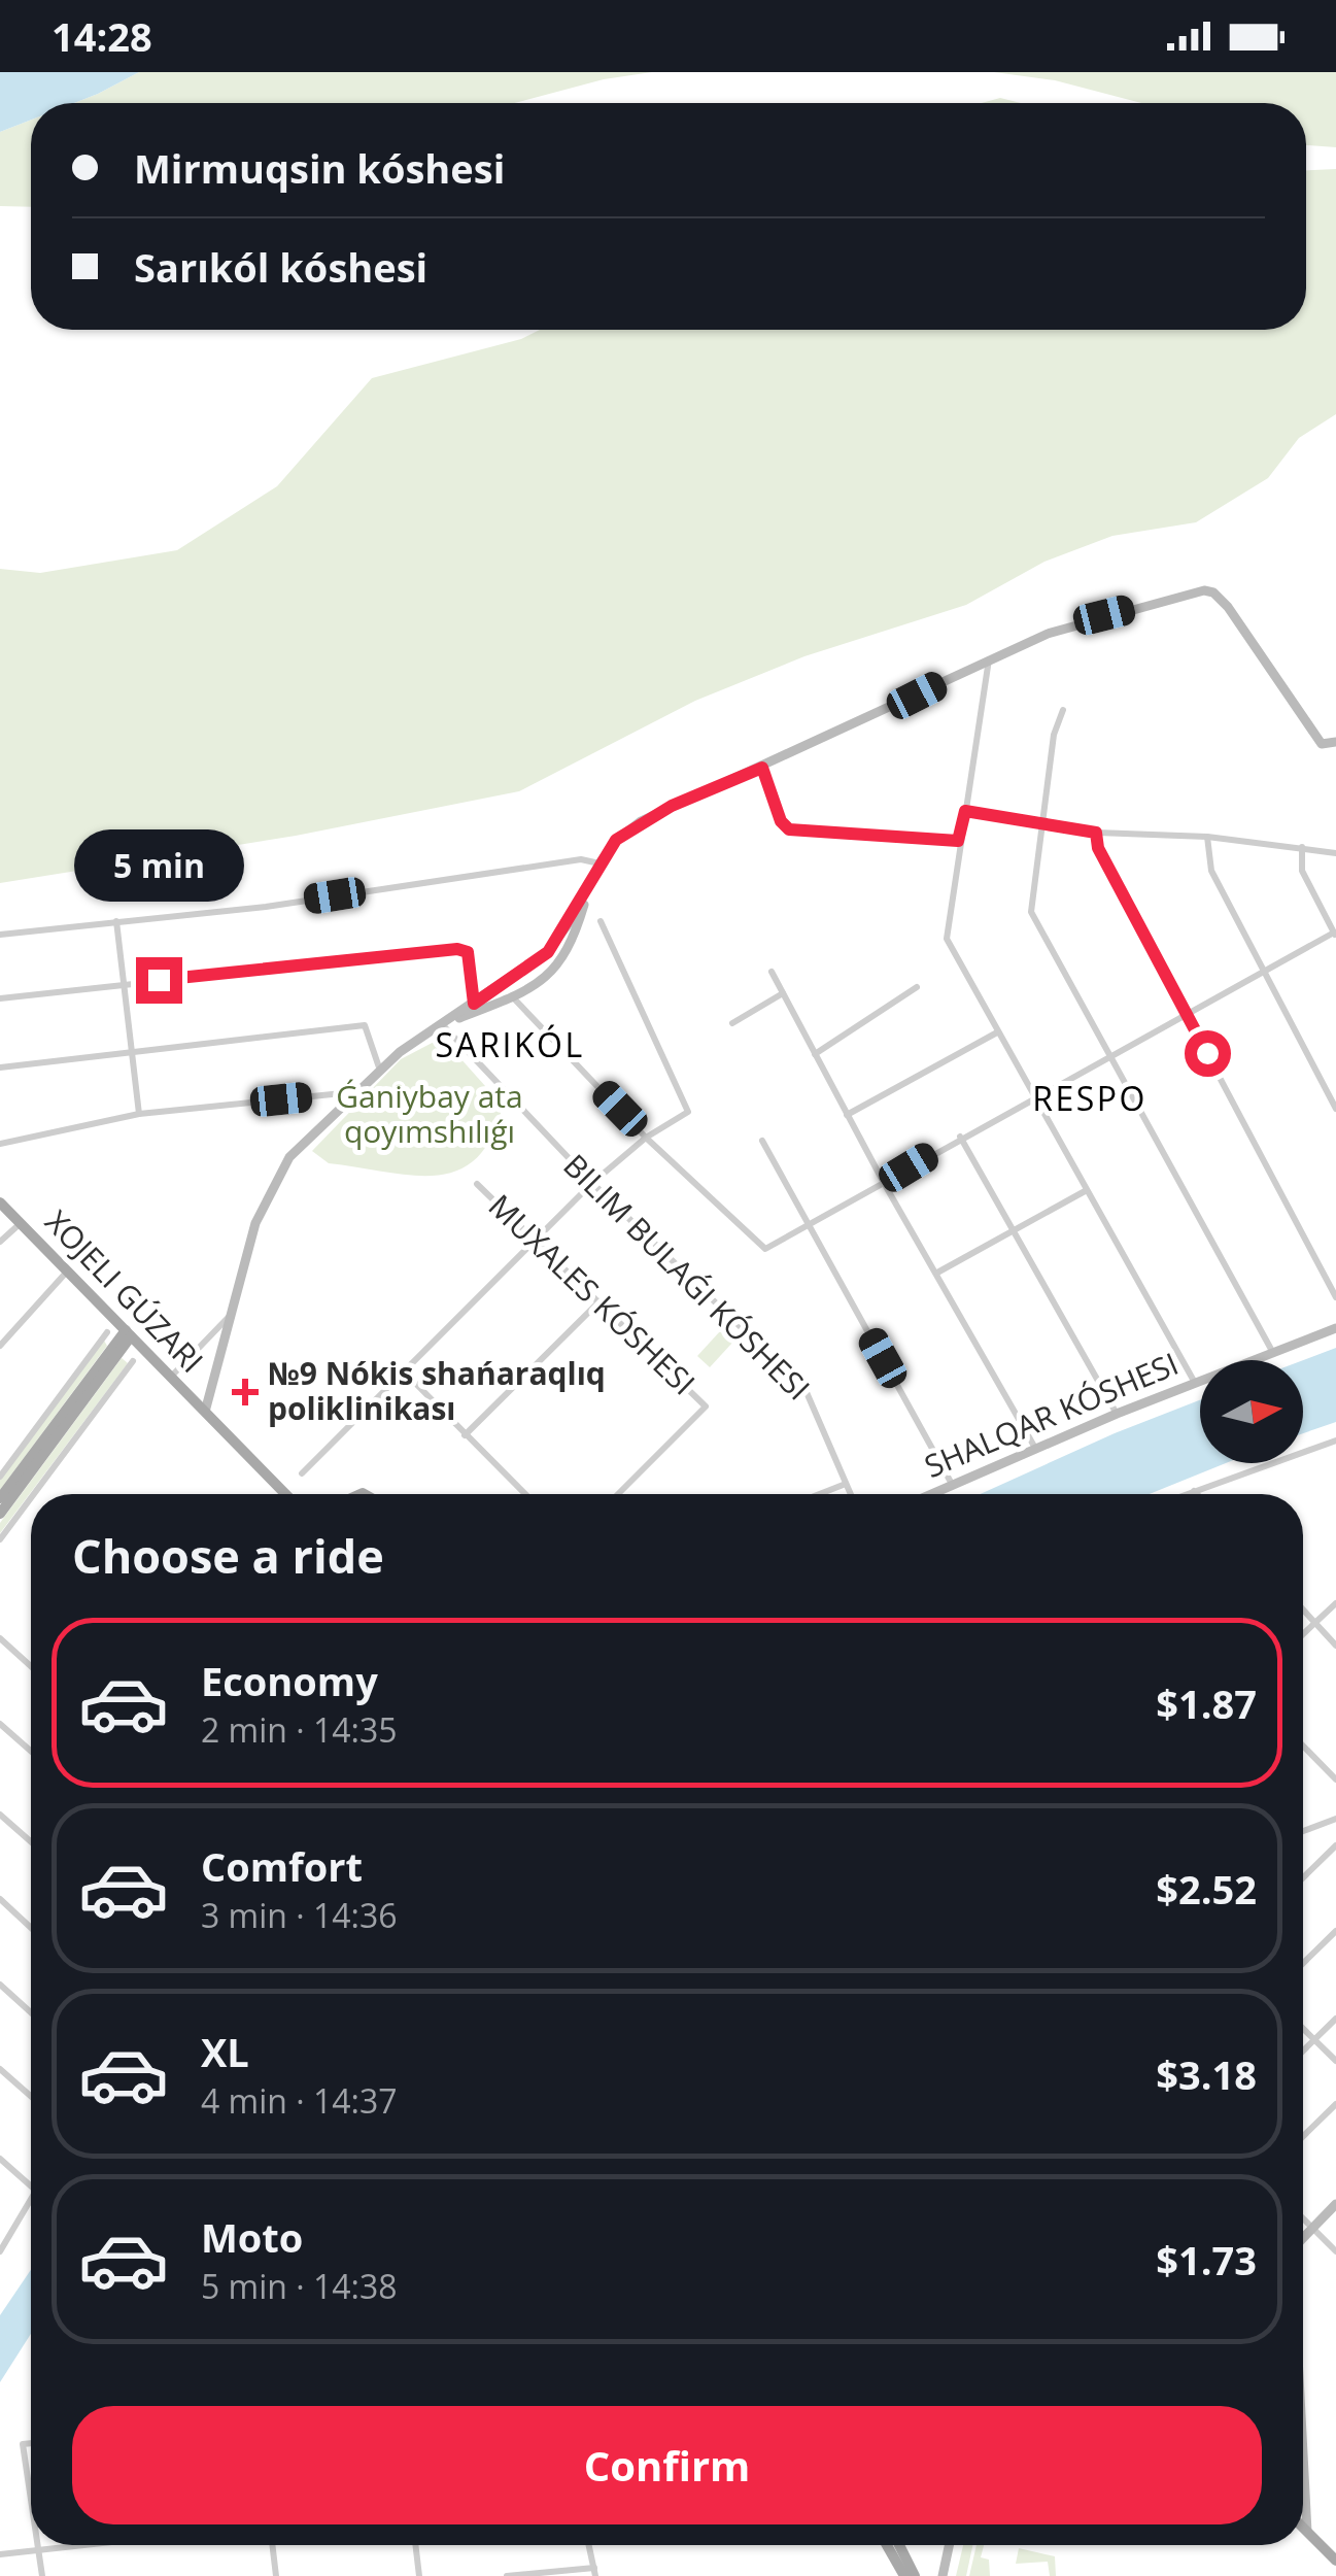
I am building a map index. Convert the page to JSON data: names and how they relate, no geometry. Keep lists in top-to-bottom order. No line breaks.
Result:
{"streets":{"street":["MUXALES KÓSHESI","SHALQAR KÓSHESI"]},"districts":["SARIKÓL","RESPO"],"parks":["Ǵaniybay ata qoyımshılıǵı"],"places":{"health":["№9 Nókis shańaraqlıq poliklinikası"]},"north":"right","page":{"status":"14:28","banner":["Mirmuqsin kóshesi","Sarıkól kóshesi"],"bubble":"5 min","heading":"Choose a ride","list":[{"name":"Economy","note":"2 min · 14:35","value":"$1.87"},{"name":"Comfort","note":"3 min · 14:36","value":"$2.52"},{"name":"XL","note":"4 min · 14:37","value":"$3.18"},{"name":"Moto","note":"5 min · 14:38","value":"$1.73"}],"buttons":"Confirm"}}
